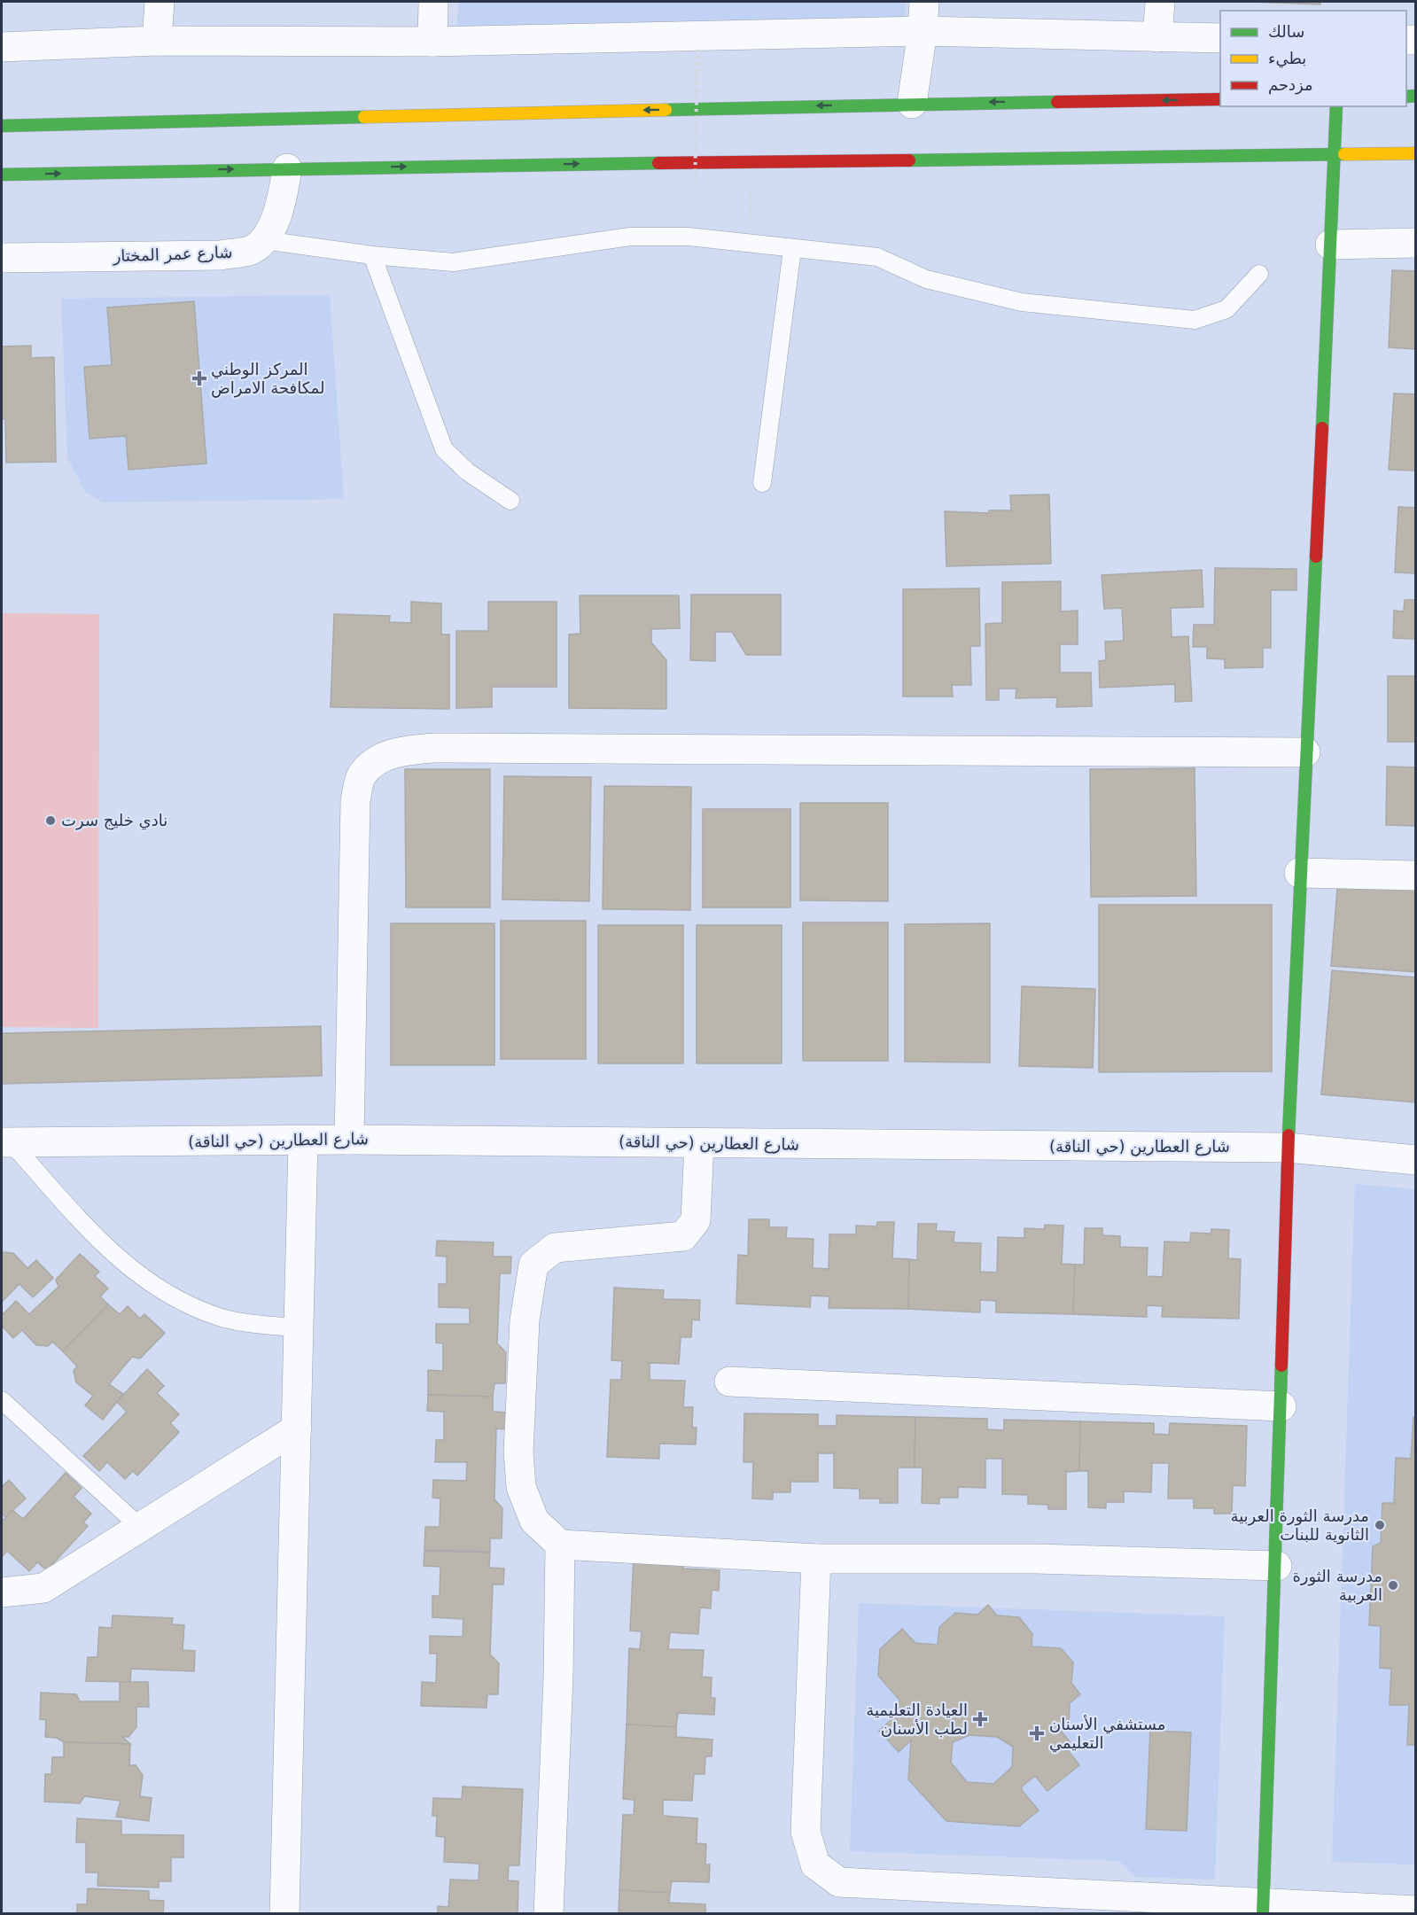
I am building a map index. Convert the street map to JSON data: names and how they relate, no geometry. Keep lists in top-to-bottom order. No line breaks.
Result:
{"streets":{"street":["شارع عمر المختار","شارع العطارين (حي الناقة)"]},"places":{"health":["المركز الوطني لمكافحة الامراض","العيادة التعليمية لطب الأسنان","مستشفي الأسنان التعليمي"],"other":["نادي خليج سرت","مدرسة الثورة العربية الثانوية للبنات","مدرسة الثورة العربية"]},"legend":["سالك","بطيء","مزدحم"]}
